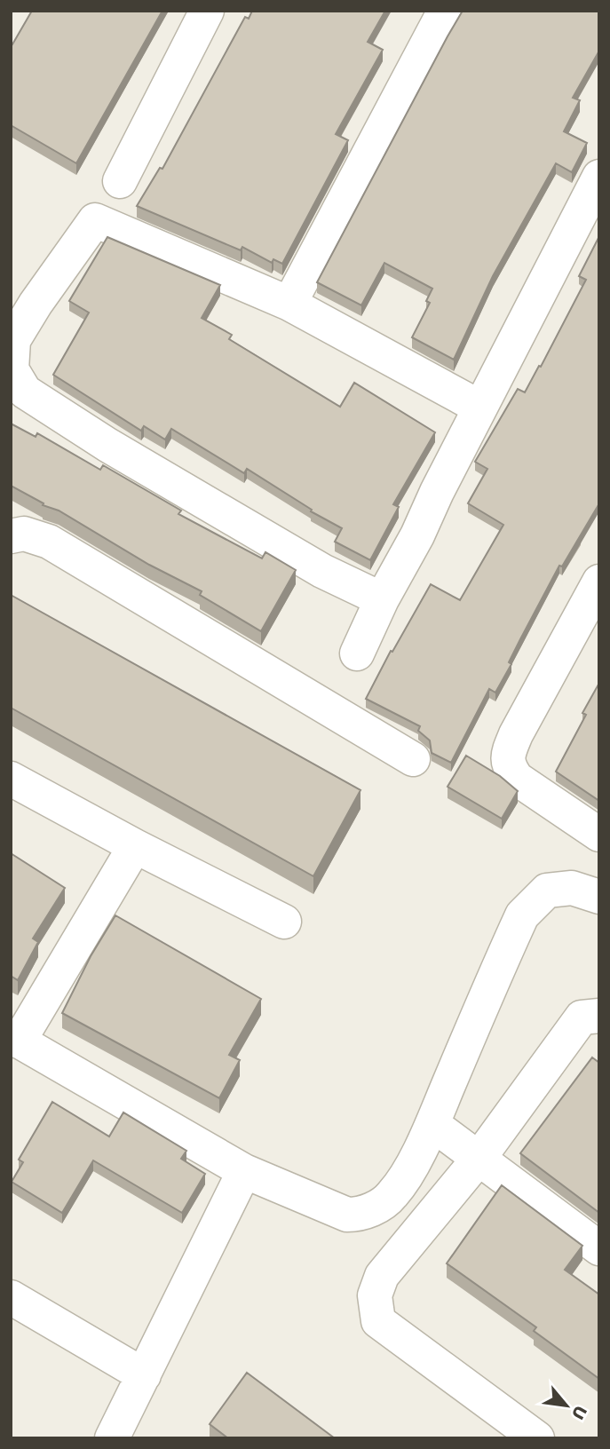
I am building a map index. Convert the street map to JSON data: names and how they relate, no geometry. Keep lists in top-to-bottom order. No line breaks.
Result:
{"north":"bottom right"}
